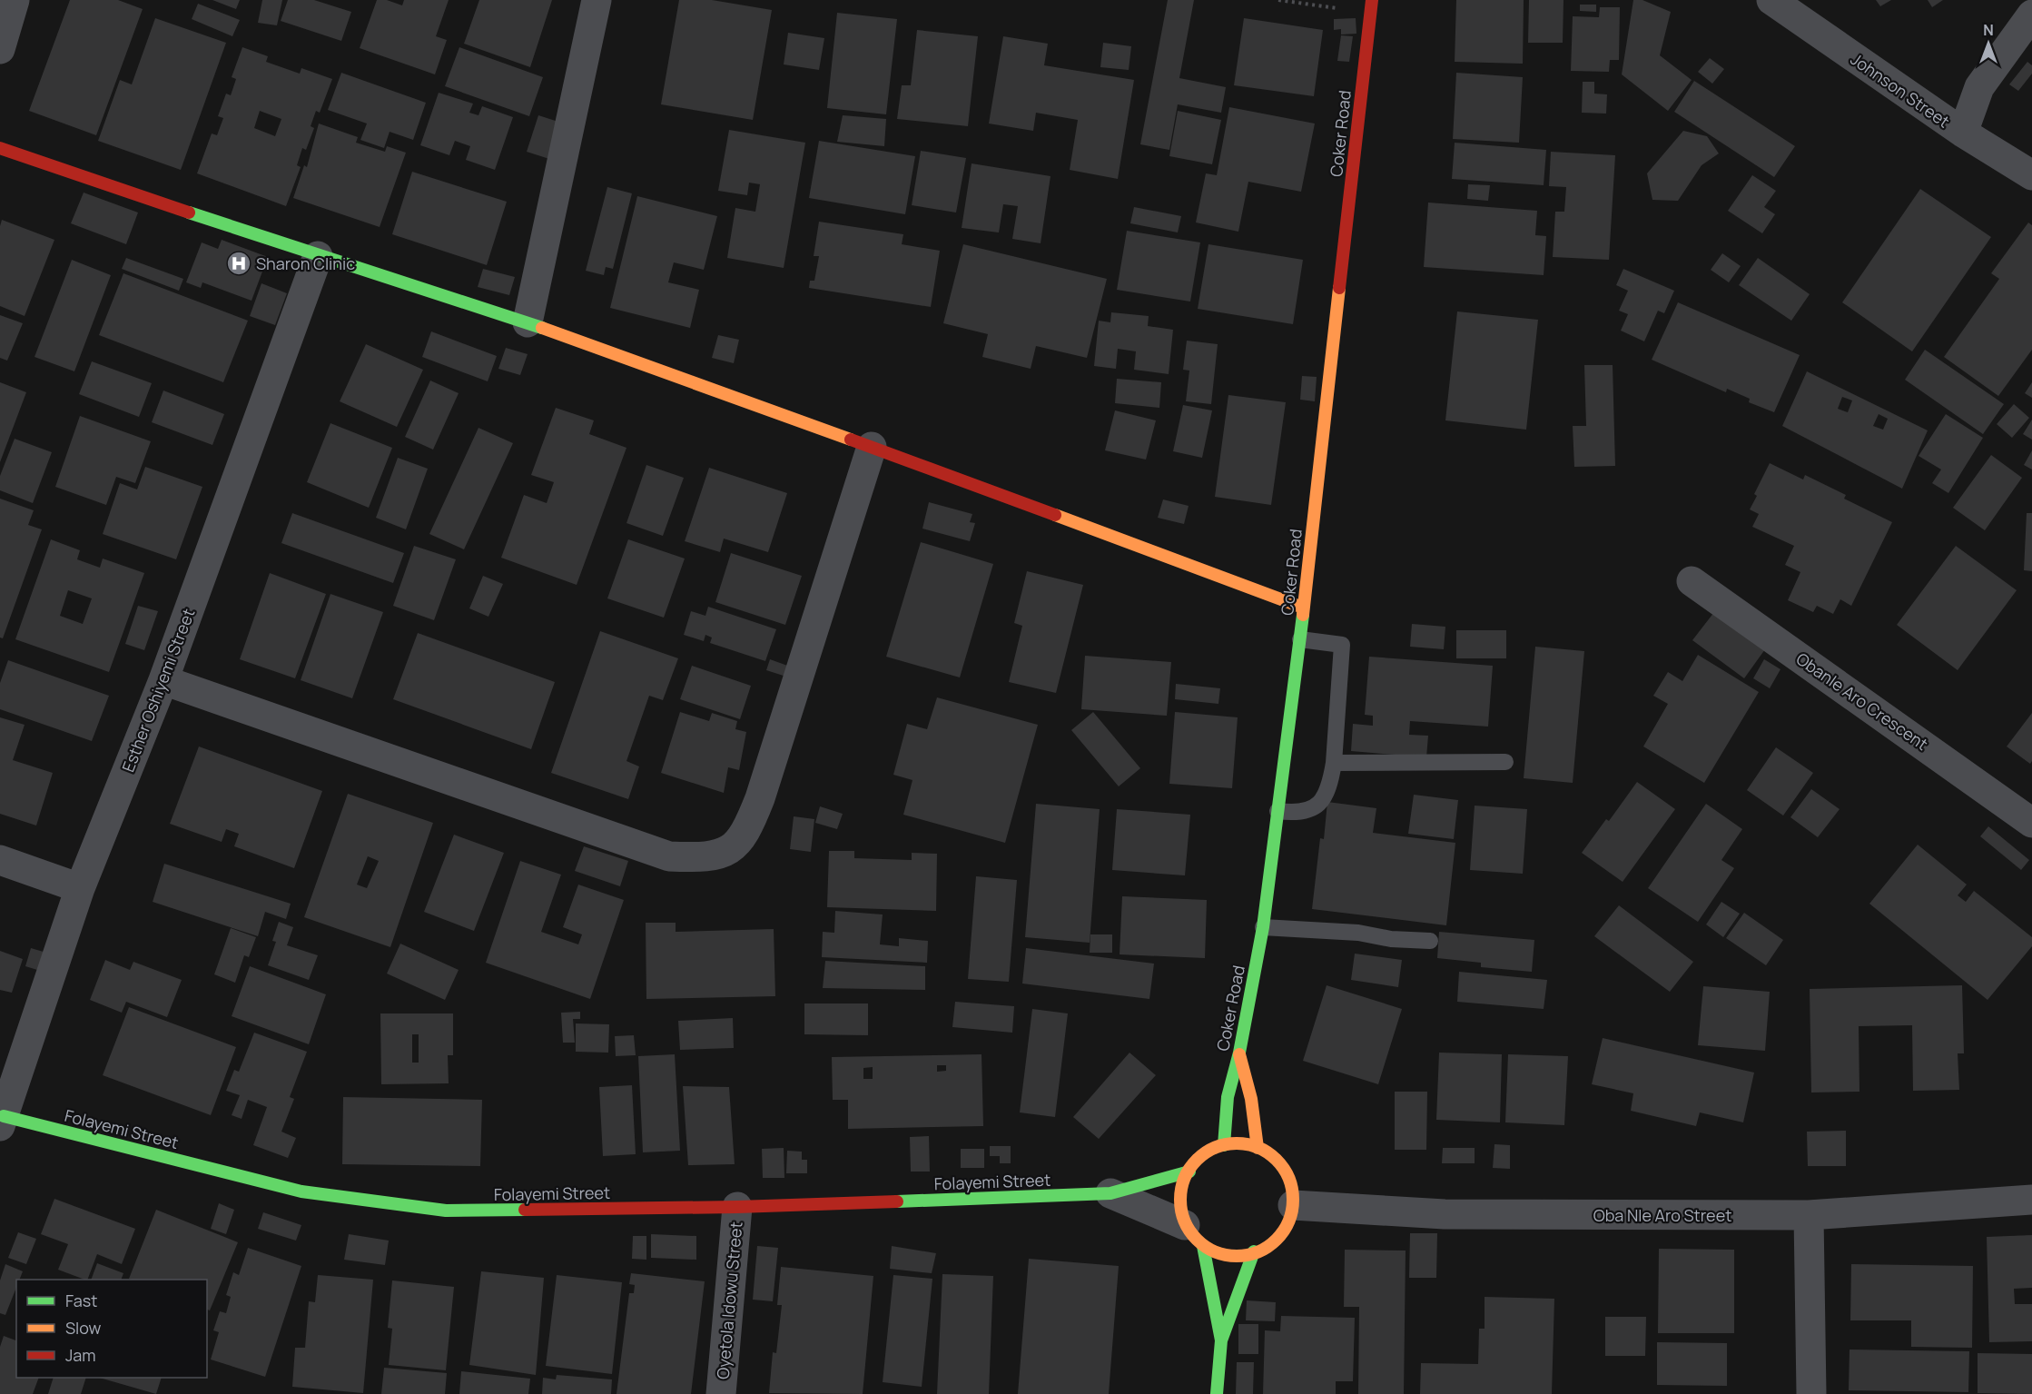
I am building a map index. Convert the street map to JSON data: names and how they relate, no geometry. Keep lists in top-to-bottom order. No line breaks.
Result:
{"streets":{"street":["Johnson Street","Coker Road","Esther Oshiyemi Street","Obanle Aro Crescent","Folayemi Street","Oba Nle Aro Street","Oyetola Idowu Street"]},"crossings":[["Coker Road","Folayemi Street"],["Coker Road","Oba Nle Aro Street"],["Esther Oshiyemi Street","Folayemi Street"],["Folayemi Street","Oba Nle Aro Street"],["Folayemi Street","Oyetola Idowu Street"]],"places":{"hospital":["Sharon Clinic"]},"legend":["Fast","Slow","Jam"],"north":"top"}
